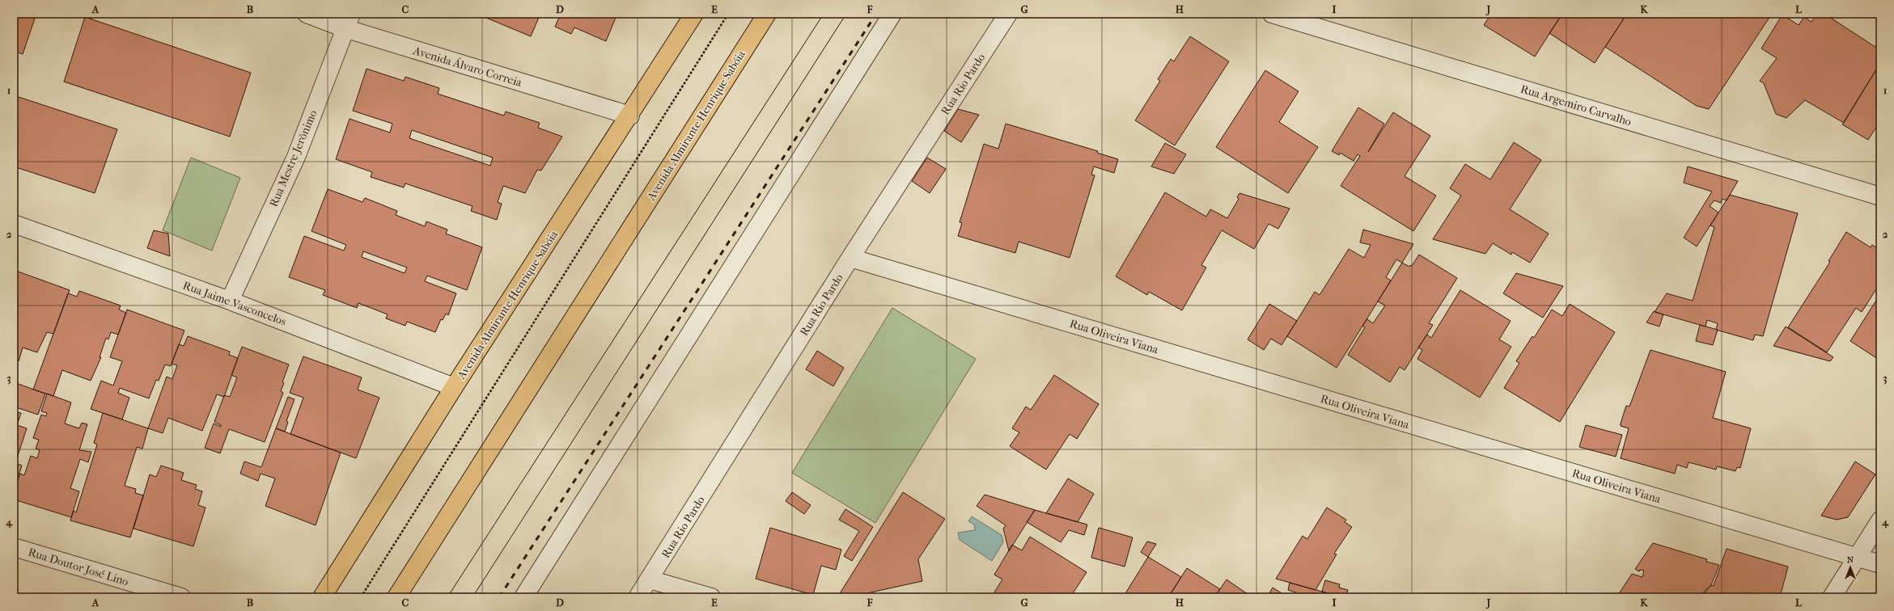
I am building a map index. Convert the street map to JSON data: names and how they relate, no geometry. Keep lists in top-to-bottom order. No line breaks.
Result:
{"streets":{"highway":["Avenida Almirante Henrique Sabóia"],"street":["Avenida Álvaro Correia","Rua Rio Pardo","Rua Argemiro Carvalho","Rua Mestre Jerônimo","Rua Jaime Vasconcelos","Rua Oliveira Viana","Rua Doutor José Lino"]},"crossings":[["Avenida Álvaro Correia","Avenida Almirante Henrique Sabóia"],["Avenida Álvaro Correia","Rua Mestre Jerônimo"],["Rua Rio Pardo","Rua Oliveira Viana"],["Avenida Almirante Henrique Sabóia","Rua Jaime Vasconcelos"],["Rua Mestre Jerônimo","Rua Jaime Vasconcelos"]],"north":"top","grid":{"columns":["A","B","C","D","E","F","G","H","I","J","K","L"],"rows":["1","2","3","4"]}}
